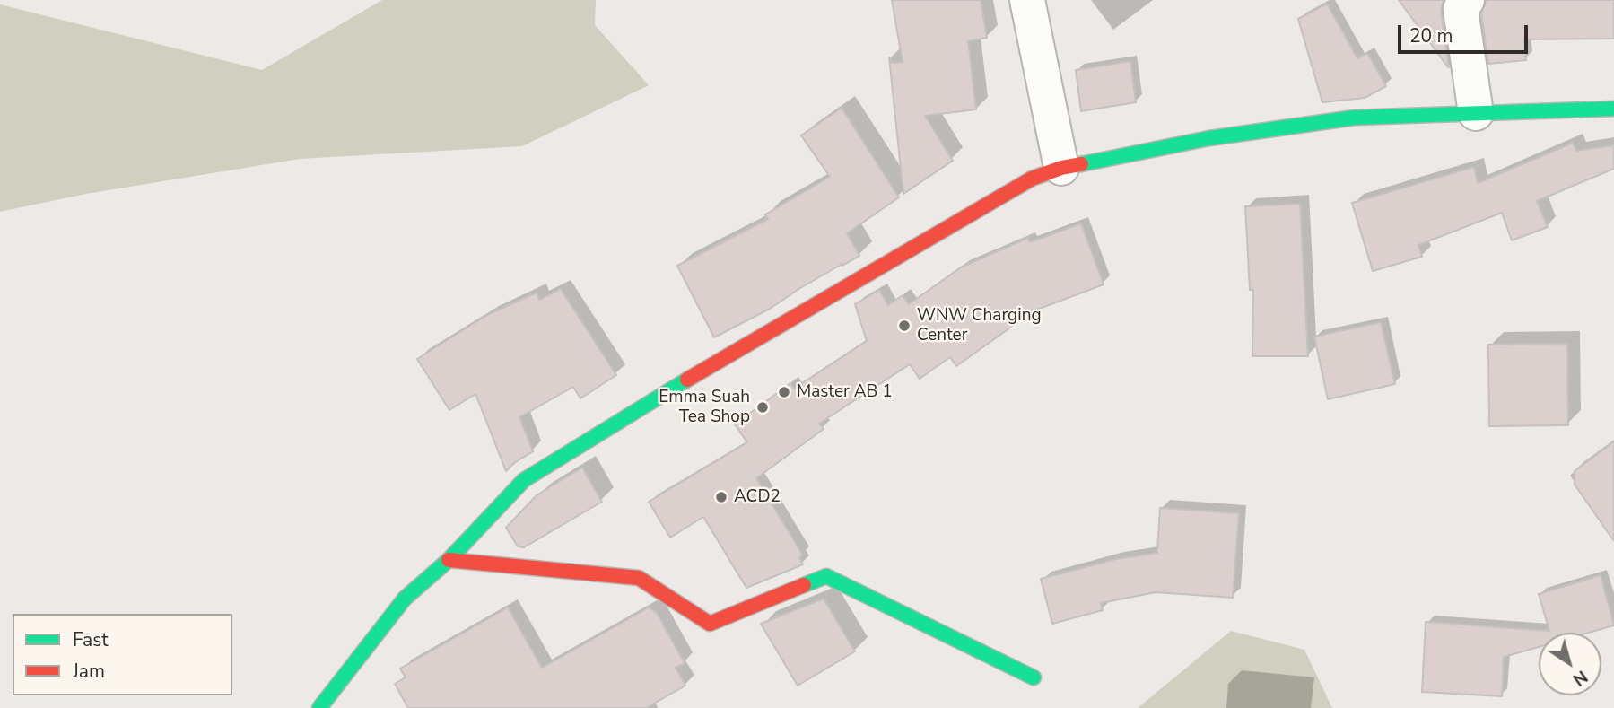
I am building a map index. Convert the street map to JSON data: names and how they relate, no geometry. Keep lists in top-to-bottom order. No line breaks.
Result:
{"places":["WNW Charging Center","Master AB 1","Emma Suah Tea Shop","ACD2"],"legend":["Fast","Jam"],"scale_bar":"20 m","north":"bottom right"}
